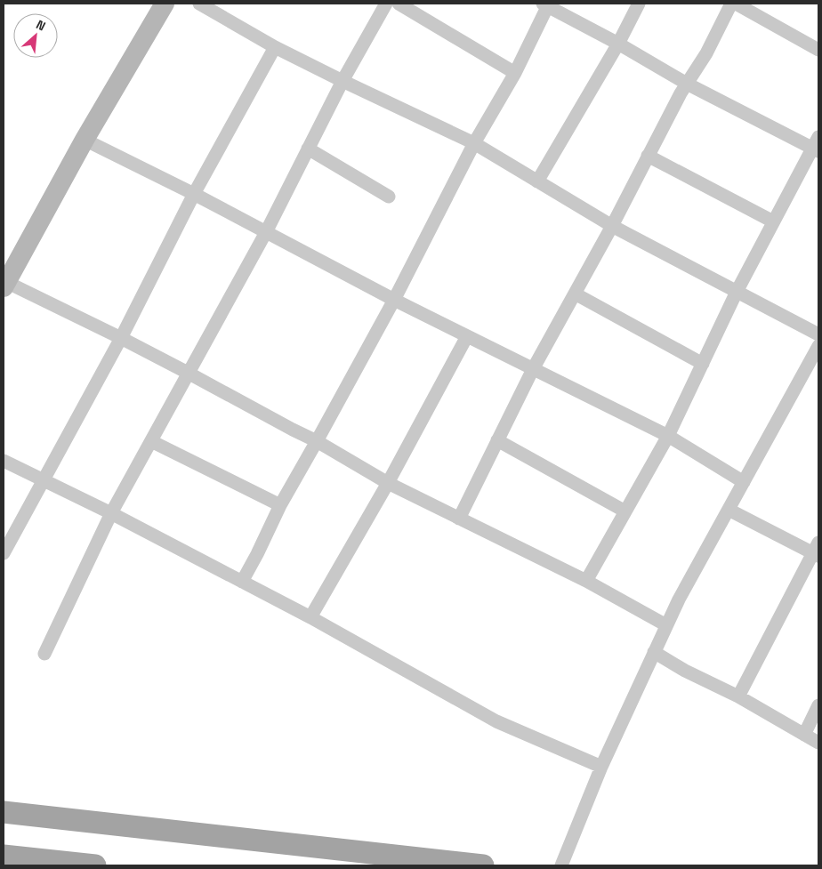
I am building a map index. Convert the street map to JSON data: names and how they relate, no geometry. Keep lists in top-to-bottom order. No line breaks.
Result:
{"north":"top right"}
